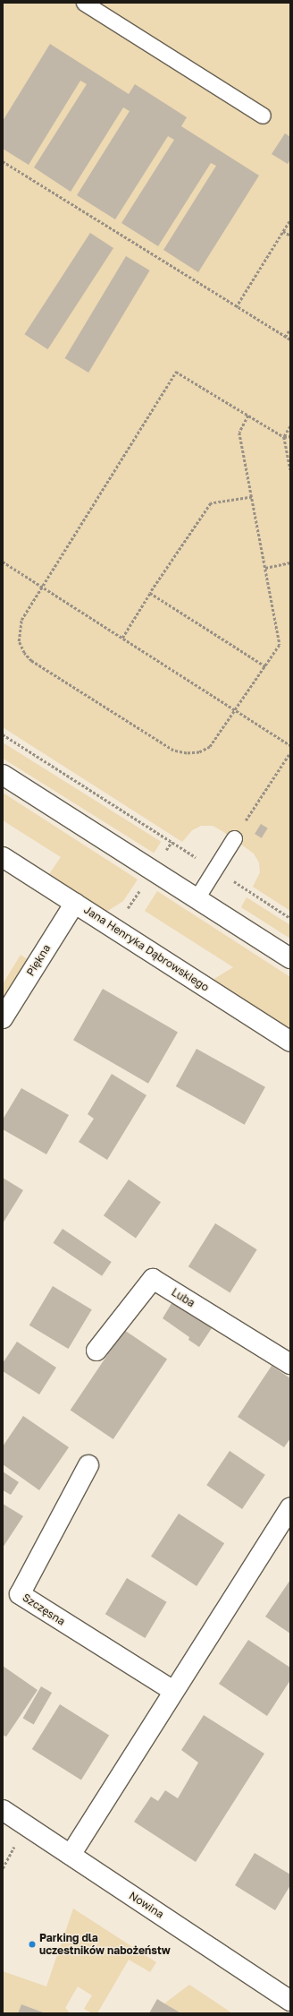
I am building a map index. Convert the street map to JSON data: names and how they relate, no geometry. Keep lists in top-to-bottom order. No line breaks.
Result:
{"streets":{"street":["Jana Henryka Dąbrowskiego","Piękna","Luba","Szczęsna","Nowina"]},"crossings":[["Jana Henryka Dąbrowskiego","Piękna"]],"places":["Parking dla uczestników nabożeństw"]}
